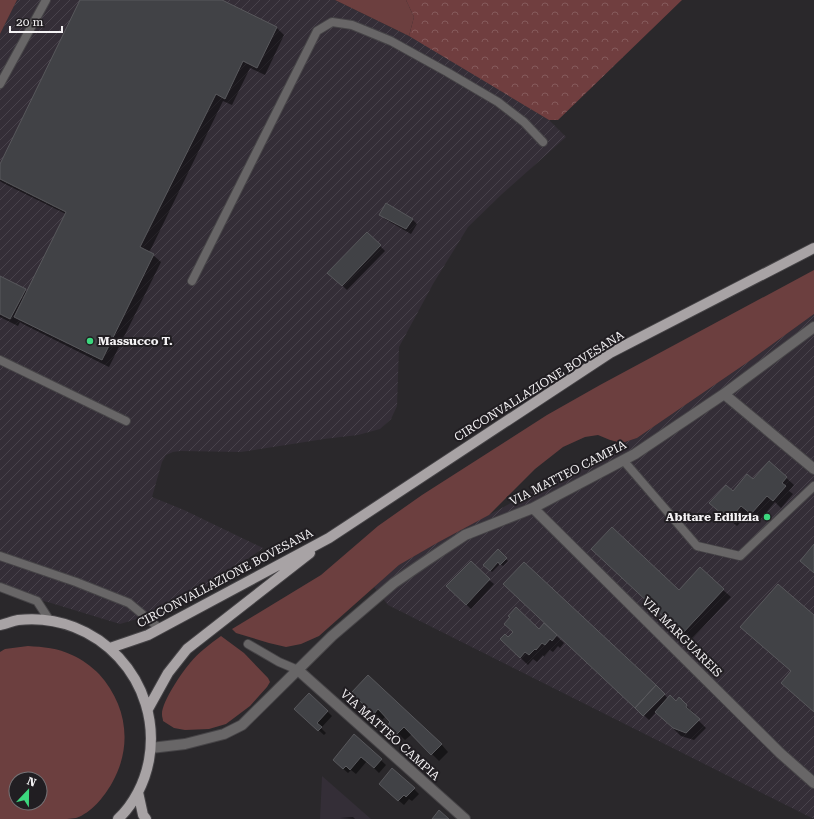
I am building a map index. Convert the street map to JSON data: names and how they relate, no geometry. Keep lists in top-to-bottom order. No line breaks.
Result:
{"streets":{"main road":["CIRCONVALLAZIONE BOVESANA"],"street":["VIA MATTEO CAMPIA","VIA MARGUAREIS"]},"crossings":[["VIA MATTEO CAMPIA","VIA MARGUAREIS"]],"places":["Massucco T.","Abitare Edilizia"],"scale_bar":"20 m","north":"top"}
